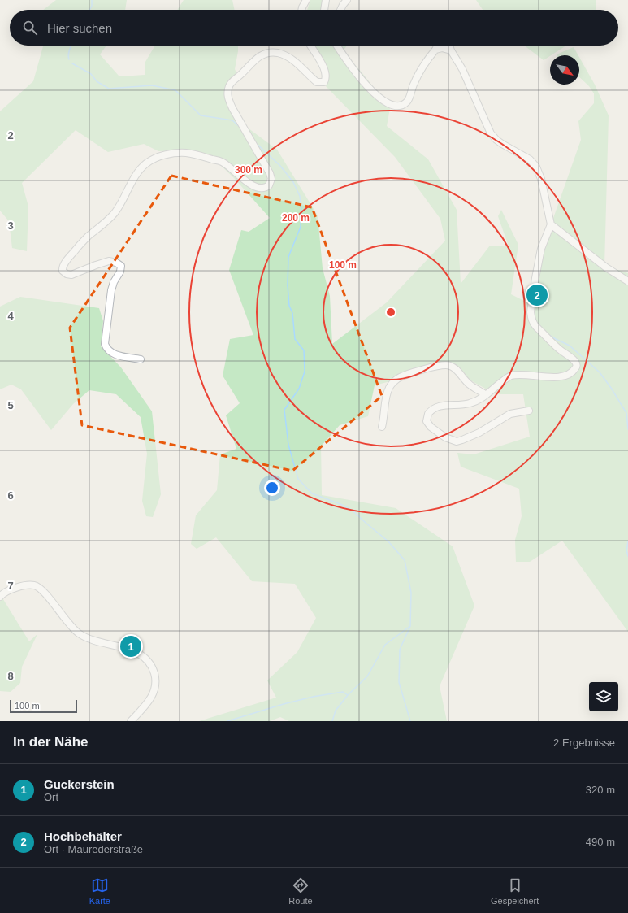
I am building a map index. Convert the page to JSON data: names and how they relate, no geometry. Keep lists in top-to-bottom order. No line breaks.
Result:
{"scale_bar":"100 m","north":"bottom right","page":{"search":"Hier suchen","pins":["2","1"],"scale":"100 m","heading":["In der Nähe","2 Ergebnisse"],"list":[{"mark":"1","name":"Guckerstein","note":"Ort","value":"320 m"},{"mark":"2","name":"Hochbehälter","note":"Ort · Maurederstraße","value":"490 m"}],"nav":["Karte","Route","Gespeichert"]},"grid":{"rows":["2","3","4","5","6","7","8"]},"rings":["300 m","200 m","100 m"]}
